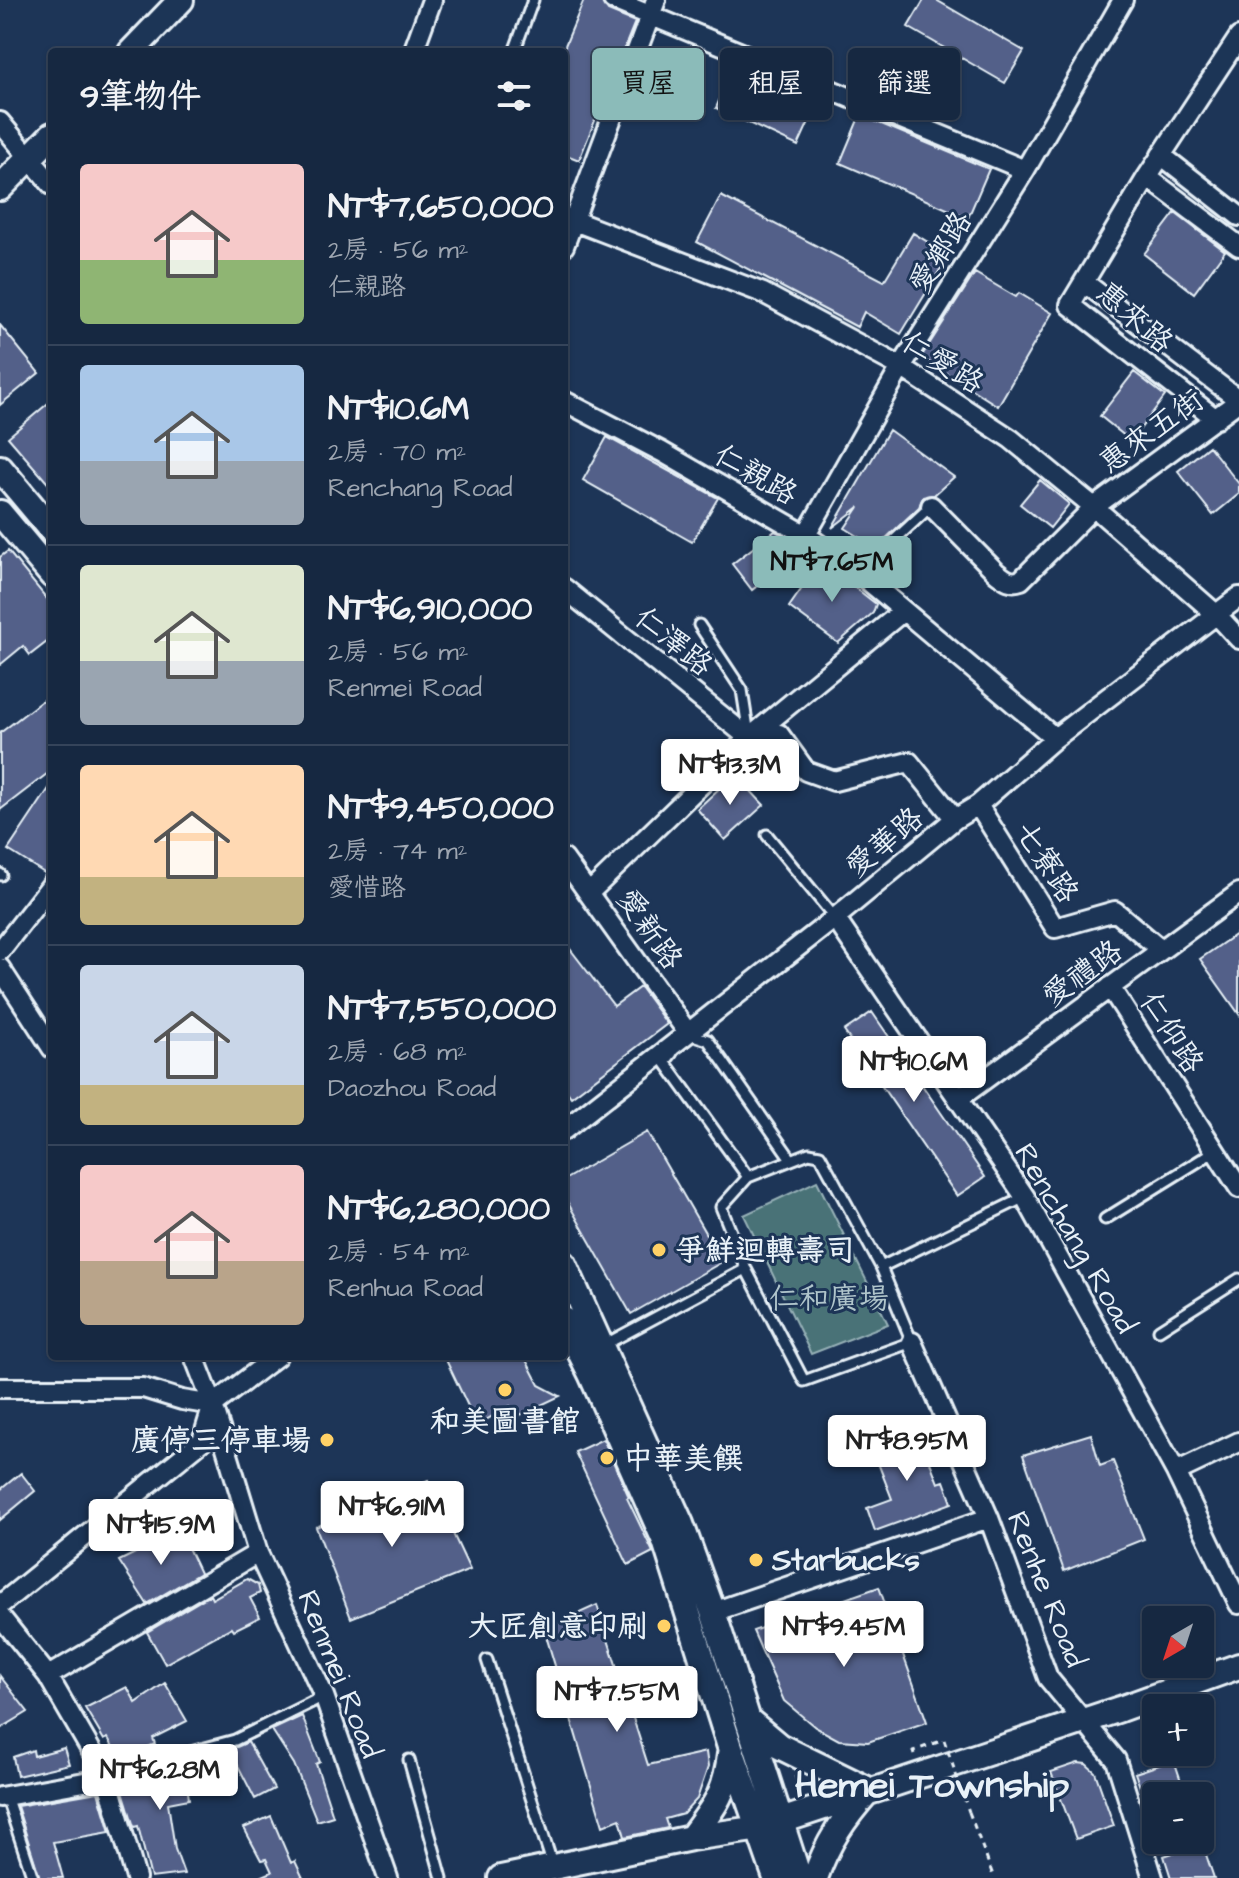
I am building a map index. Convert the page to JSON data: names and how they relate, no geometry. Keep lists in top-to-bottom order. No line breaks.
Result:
{"streets":{"street":["愛鄉路","惠來路","仁愛路","惠來五街","仁親路","仁澤路","愛華路","七寮路","愛新路","愛禮路","仁仰路","Renchang Road","Renhe Road","Renmei Road"]},"crossings":[["愛鄉路","仁愛路"],["愛鄉路","仁親路"],["惠來路","惠來五街"],["仁愛路","惠來五街"],["仁愛路","愛華路"],["仁親路","愛華路"],["愛華路","七寮路"],["愛華路","愛新路"],["愛華路","Renchang Road"],["七寮路","愛禮路"],["愛禮路","仁仰路"],["愛禮路","Renchang Road"]],"districts":["Hemei Township"],"parks":["仁和廣場"],"places":["爭鮮迴轉壽司","和美圖書館","廣停三停車場","中華美饌","Starbucks","大匠創意印刷"],"north":"bottom left","page":{"chip":["買屋","租屋","篩選"],"heading":"9筆物件","list":[{"name":"NT$7,650,000","note":"2房 · 56 m² · 仁親路"},{"name":"NT$10.6M","note":"2房 · 70 m² · Renchang Road"},{"name":"NT$6,910,000","note":"2房 · 56 m² · Renmei Road"},{"name":"NT$9,450,000","note":"2房 · 74 m² · 愛惜路"},{"name":"NT$7,550,000","note":"2房 · 68 m² · Daozhou Road"},{"name":"NT$6,280,000","note":"2房 · 54 m² · Renhua Road"}],"price":["NT$7.65M","NT$13.3M","NT$10.6M","NT$8.95M","NT$6.91M","NT$15.9M","NT$9.45M","NT$7.55M","NT$6.28M"],"map_buttons":["+","−"]}}
